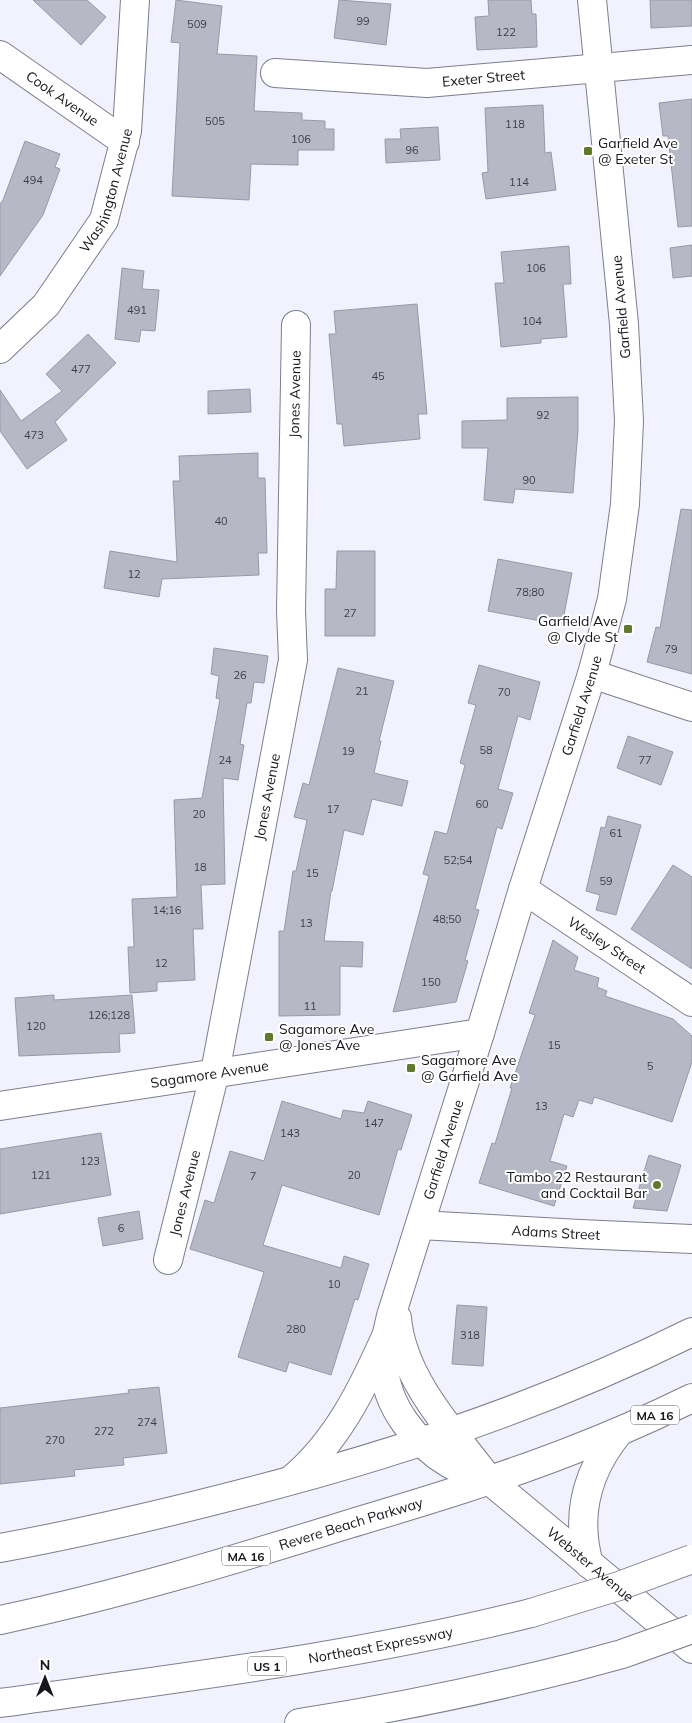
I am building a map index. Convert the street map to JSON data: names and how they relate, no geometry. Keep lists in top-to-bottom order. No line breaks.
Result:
{"streets":{"main road":["Exeter Street","Cook Avenue","Washington Avenue","Garfield Avenue","Jones Avenue","Wesley Street","Sagamore Avenue","Adams Street","MA 16","Revere Beach Parkway","Webster Avenue","Northeast Expressway","US 1"]},"crossings":[["Exeter Street","Garfield Avenue"],["Cook Avenue","Washington Avenue"],["Garfield Avenue","Wesley Street"],["Garfield Avenue","Sagamore Avenue"],["Garfield Avenue","Adams Street"],["Garfield Avenue","Revere Beach Parkway"],["Garfield Avenue","Webster Avenue"],["Jones Avenue","Sagamore Avenue"],["Revere Beach Parkway","Webster Avenue"]],"places":{"transit":["Garfield Ave @ Exeter St","Garfield Ave @ Clyde St","Sagamore Ave @ Jones Ave","Sagamore Ave @ Garfield Ave"],"other":["Tambo 22 Restaurant and Cocktail Bar"]},"house_numbers":["99","509","122","505","118","106","96","494","114","106","491","104","477","45","92","473","90","40","12","78;80","27","79","26","21","70","58","19","24","77","60","17","20","61","52;54","18","15","59","14;16","48;50","13","12","150","11","126;128","120","15","5","13","147","143","123","121","20","7","6","10","280","318","274","272","270"],"north":"top"}
